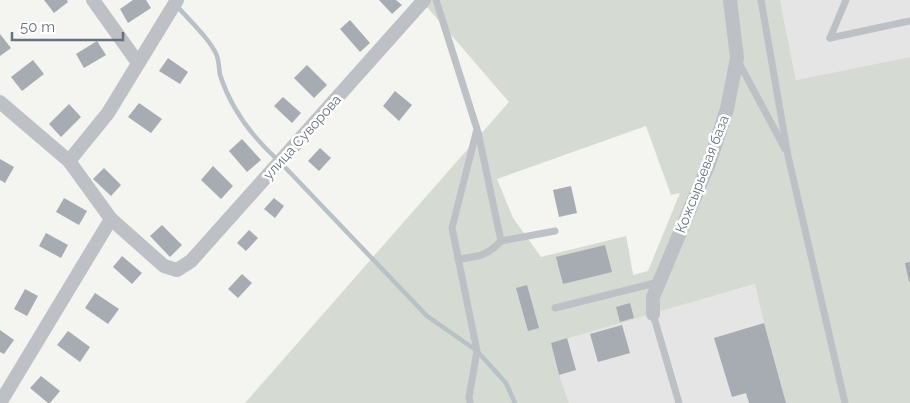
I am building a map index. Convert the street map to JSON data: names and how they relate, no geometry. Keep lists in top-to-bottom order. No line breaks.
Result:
{"streets":{"street":["улица Суворова","Кожсырьевая база"]},"scale_bar":"50 m"}
